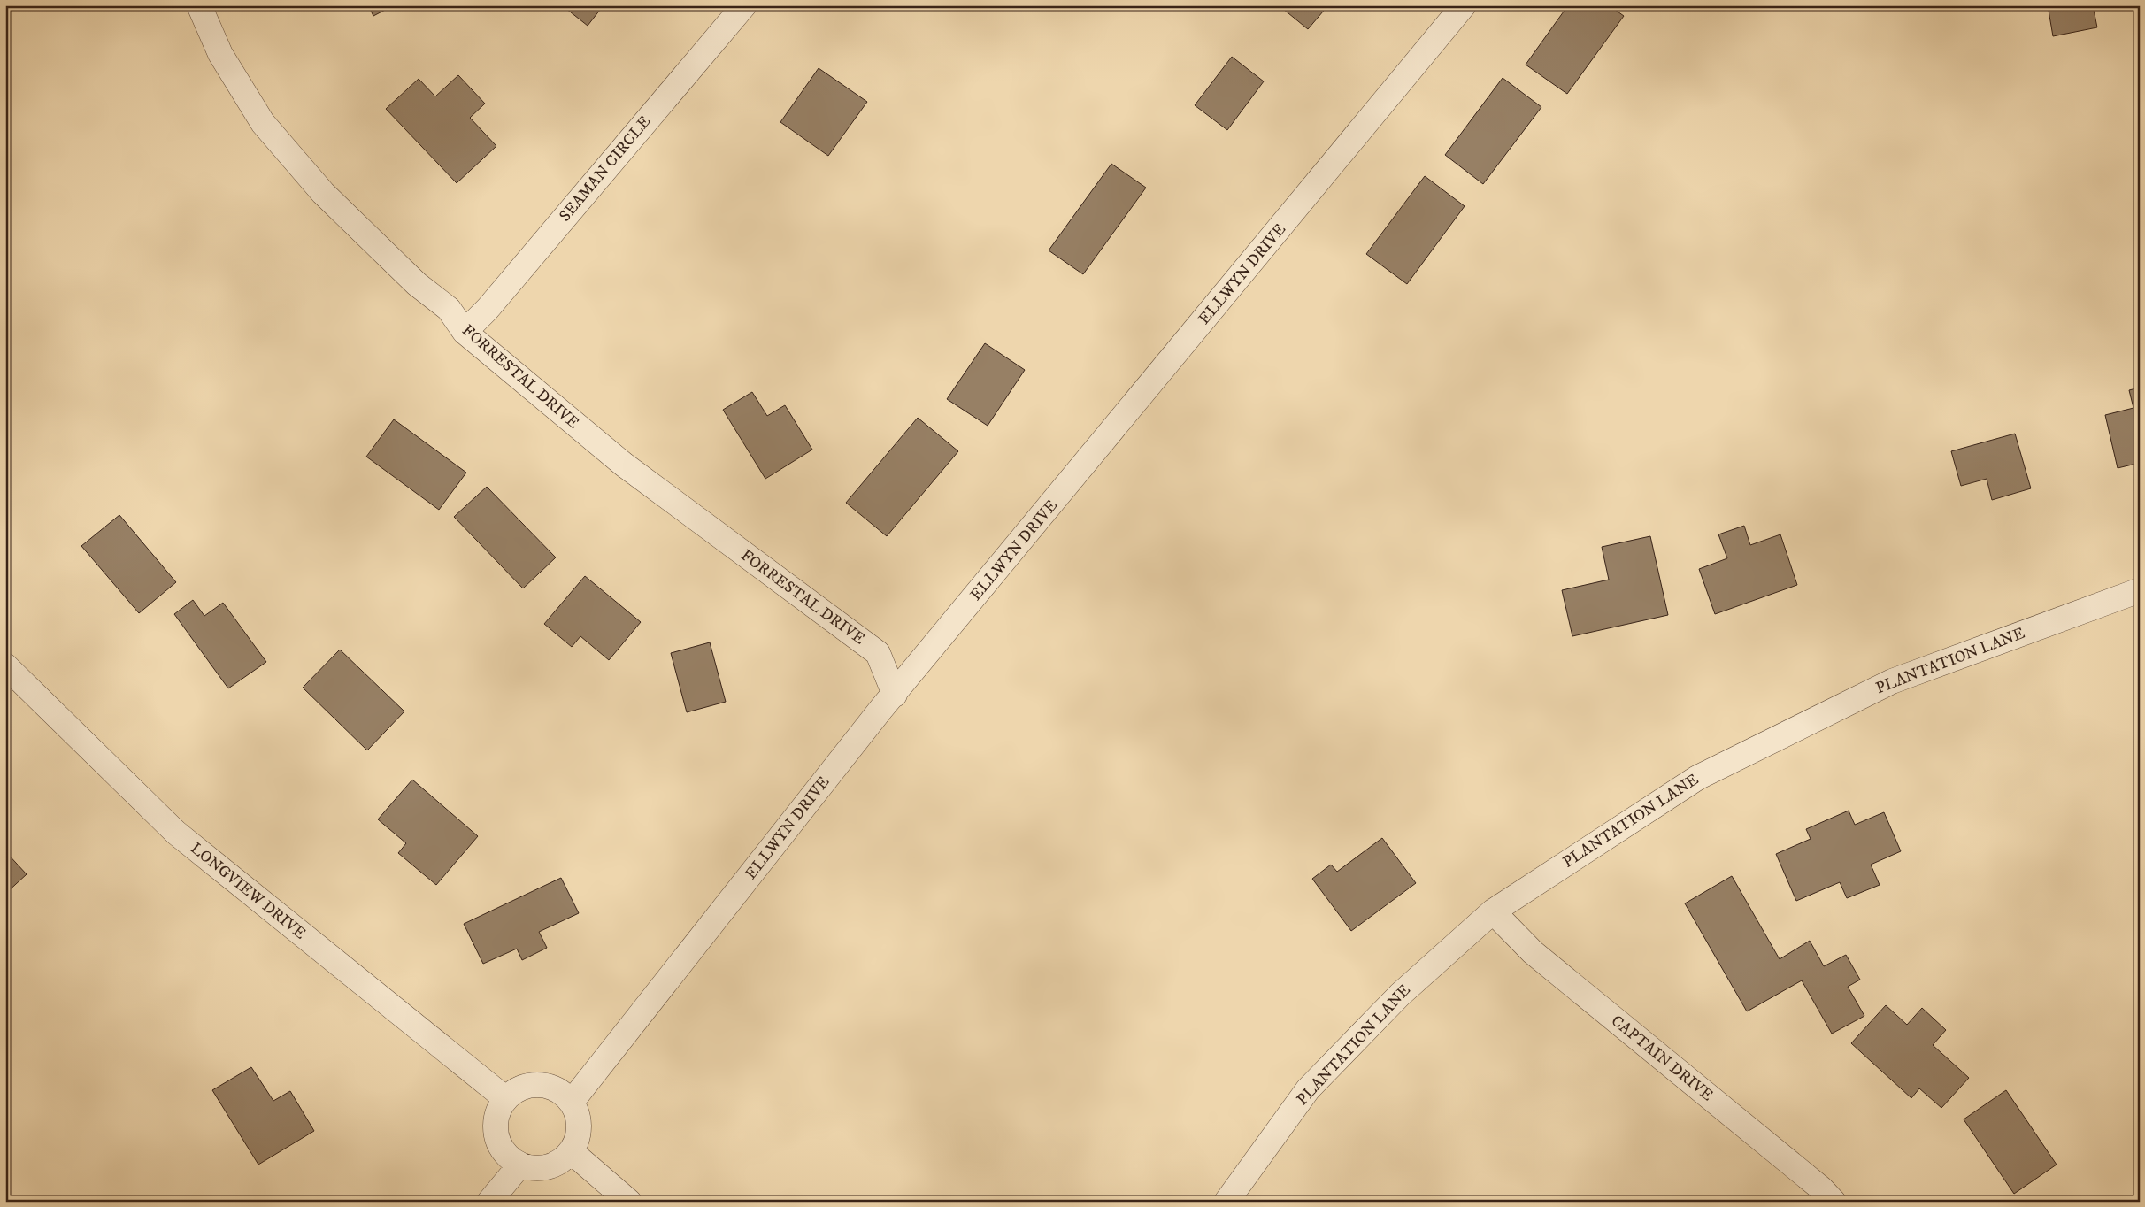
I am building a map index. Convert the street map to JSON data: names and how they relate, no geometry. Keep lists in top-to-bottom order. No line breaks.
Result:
{"streets":{"street":["SEAMAN CIRCLE","ELLWYN DRIVE","FORRESTAL DRIVE","PLANTATION LANE","LONGVIEW DRIVE","CAPTAIN DRIVE"]},"crossings":[["SEAMAN CIRCLE","FORRESTAL DRIVE"],["ELLWYN DRIVE","FORRESTAL DRIVE"],["ELLWYN DRIVE","LONGVIEW DRIVE"],["PLANTATION LANE","CAPTAIN DRIVE"]]}
